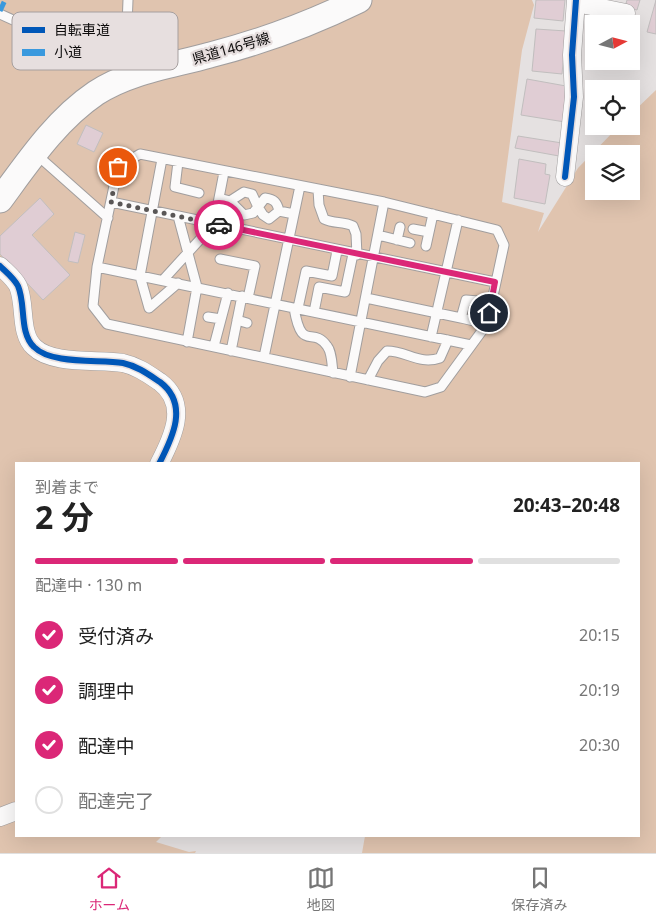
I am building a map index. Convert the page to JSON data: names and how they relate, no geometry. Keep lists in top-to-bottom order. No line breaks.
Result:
{"streets":{"main road":["県道146号線"]},"legend":["自転車道","小道"],"north":"right","page":{"heading":["2 分","到着まで","20:43–20:48"],"bar":"配達中 · 130 m","list":[["受付済み","20:15"],["調理中","20:19"],["配達中","20:30"],"配達完了"],"tabs":["ホーム","地図","保存済み"]}}
